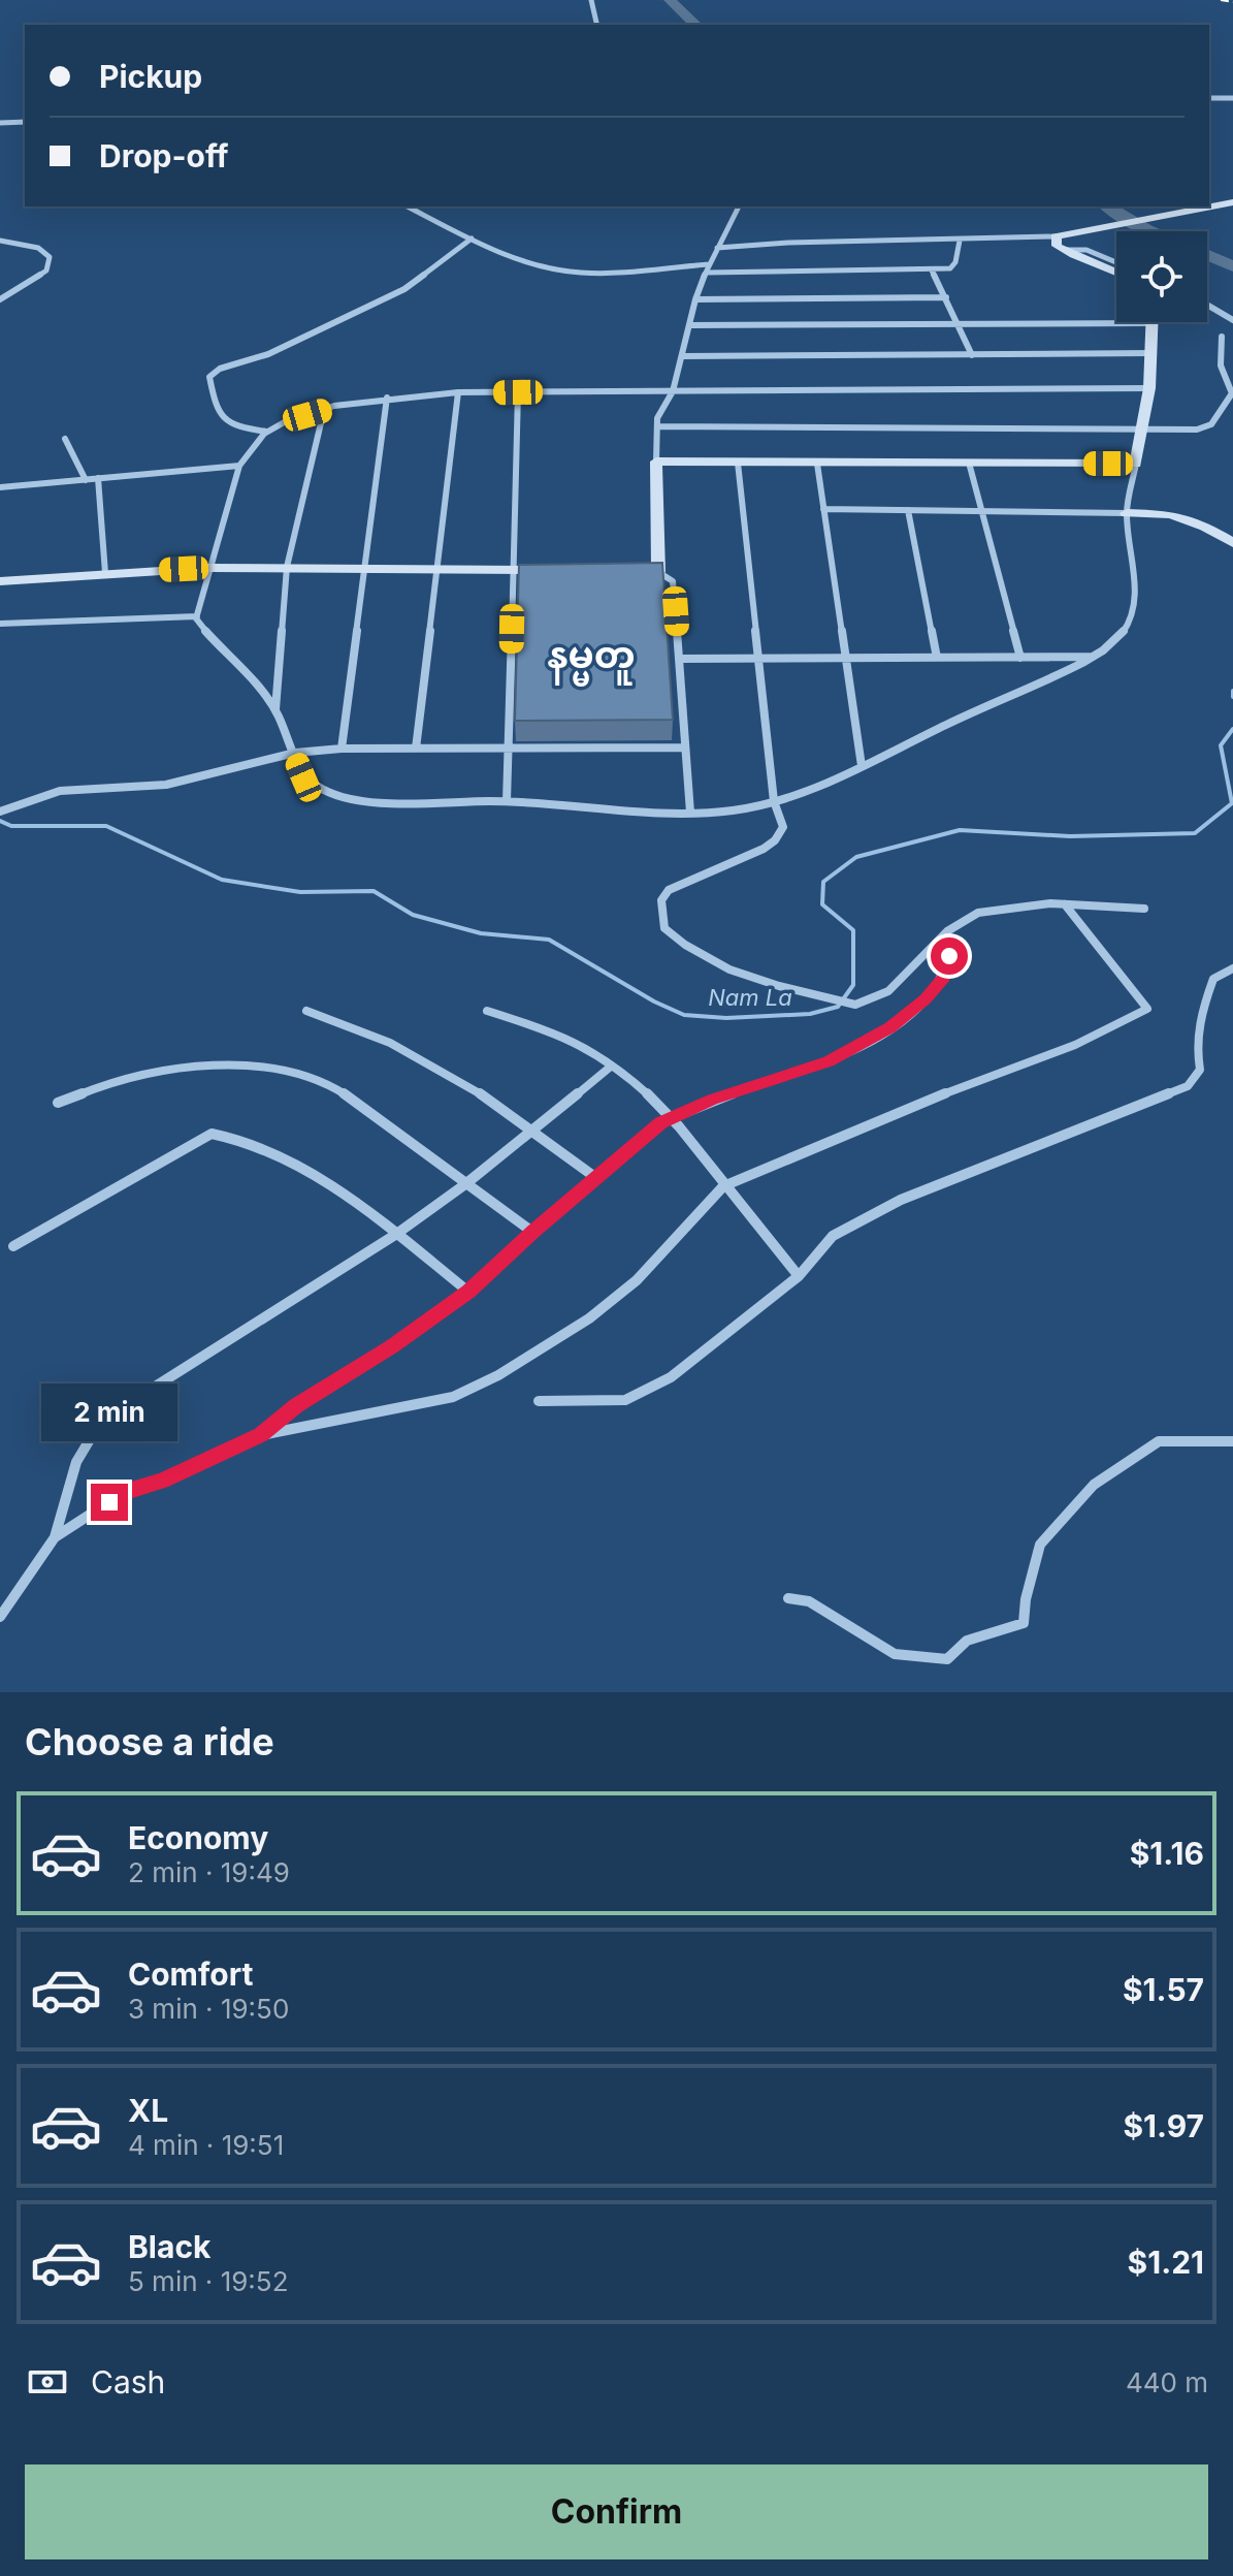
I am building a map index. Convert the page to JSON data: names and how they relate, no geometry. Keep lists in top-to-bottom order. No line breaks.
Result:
{"districts":["နမ္မတူ"],"water":["Nam La"],"page":{"banner":["Pickup","Drop-off"],"bubble":"2 min","heading":"Choose a ride","list":[{"name":"Economy","note":"2 min · 19:49","value":"$1.16"},{"name":"Comfort","note":"3 min · 19:50","value":"$1.57"},{"name":"XL","note":"4 min · 19:51","value":"$1.97"},{"name":"Black","note":"5 min · 19:52","value":"$1.21"}],"pay":["Cash","440 m"],"buttons":"Confirm"}}
